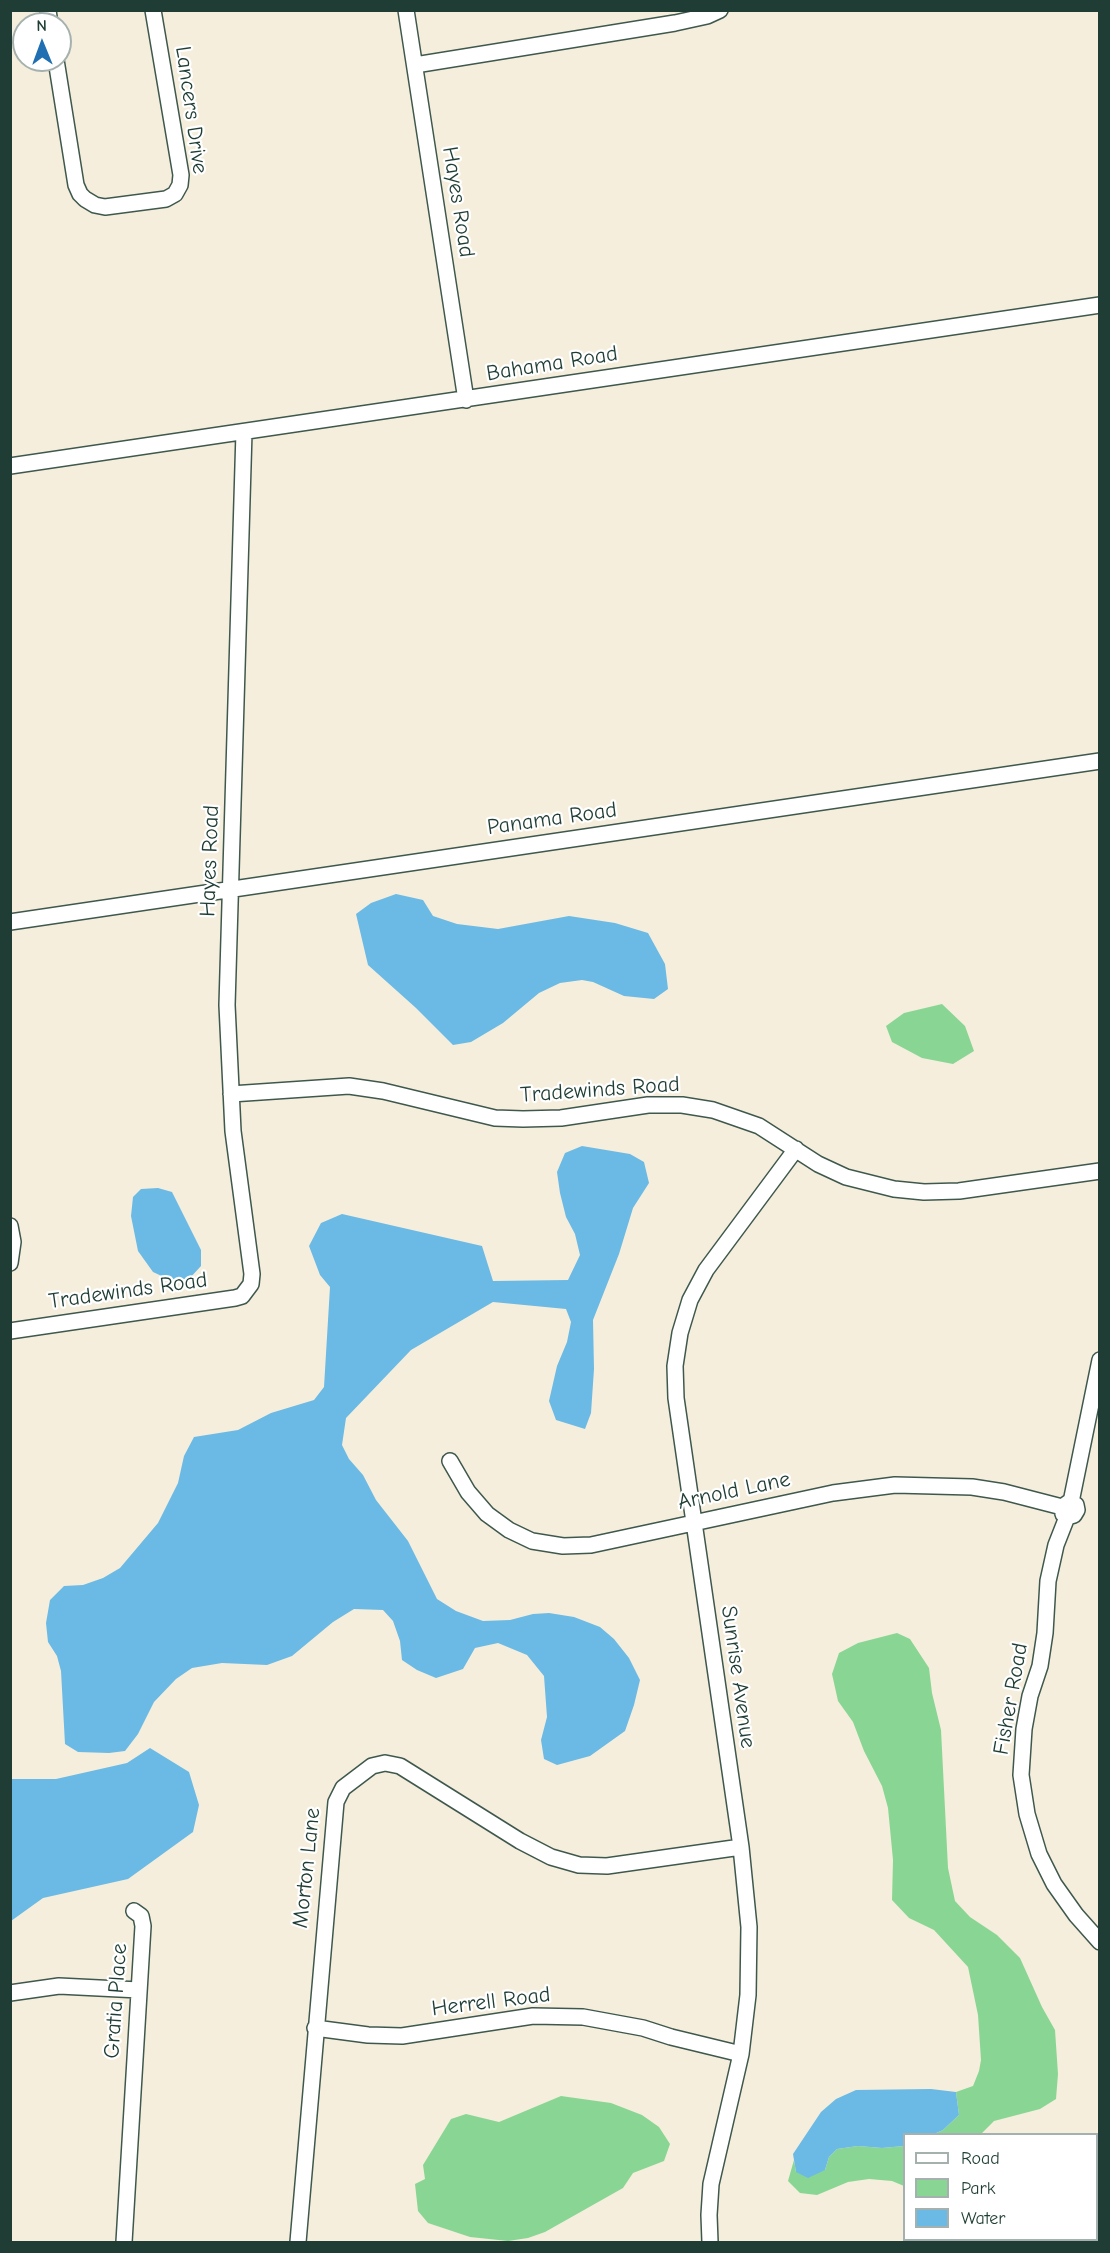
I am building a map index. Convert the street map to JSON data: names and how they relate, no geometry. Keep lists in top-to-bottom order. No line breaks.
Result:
{"streets":{"street":["Lancers Drive","Hayes Road","Bahama Road","Panama Road","Tradewinds Road","Arnold Lane","Sunrise Avenue","Fisher Road","Morton Lane","Gratia Place","Herrell Road"]},"crossings":[["Hayes Road","Bahama Road"],["Hayes Road","Panama Road"],["Hayes Road","Tradewinds Road"],["Tradewinds Road","Sunrise Avenue"],["Arnold Lane","Sunrise Avenue"],["Arnold Lane","Fisher Road"],["Sunrise Avenue","Morton Lane"],["Sunrise Avenue","Herrell Road"],["Morton Lane","Herrell Road"]],"legend":["Road","Park","Water"],"north":"top"}
